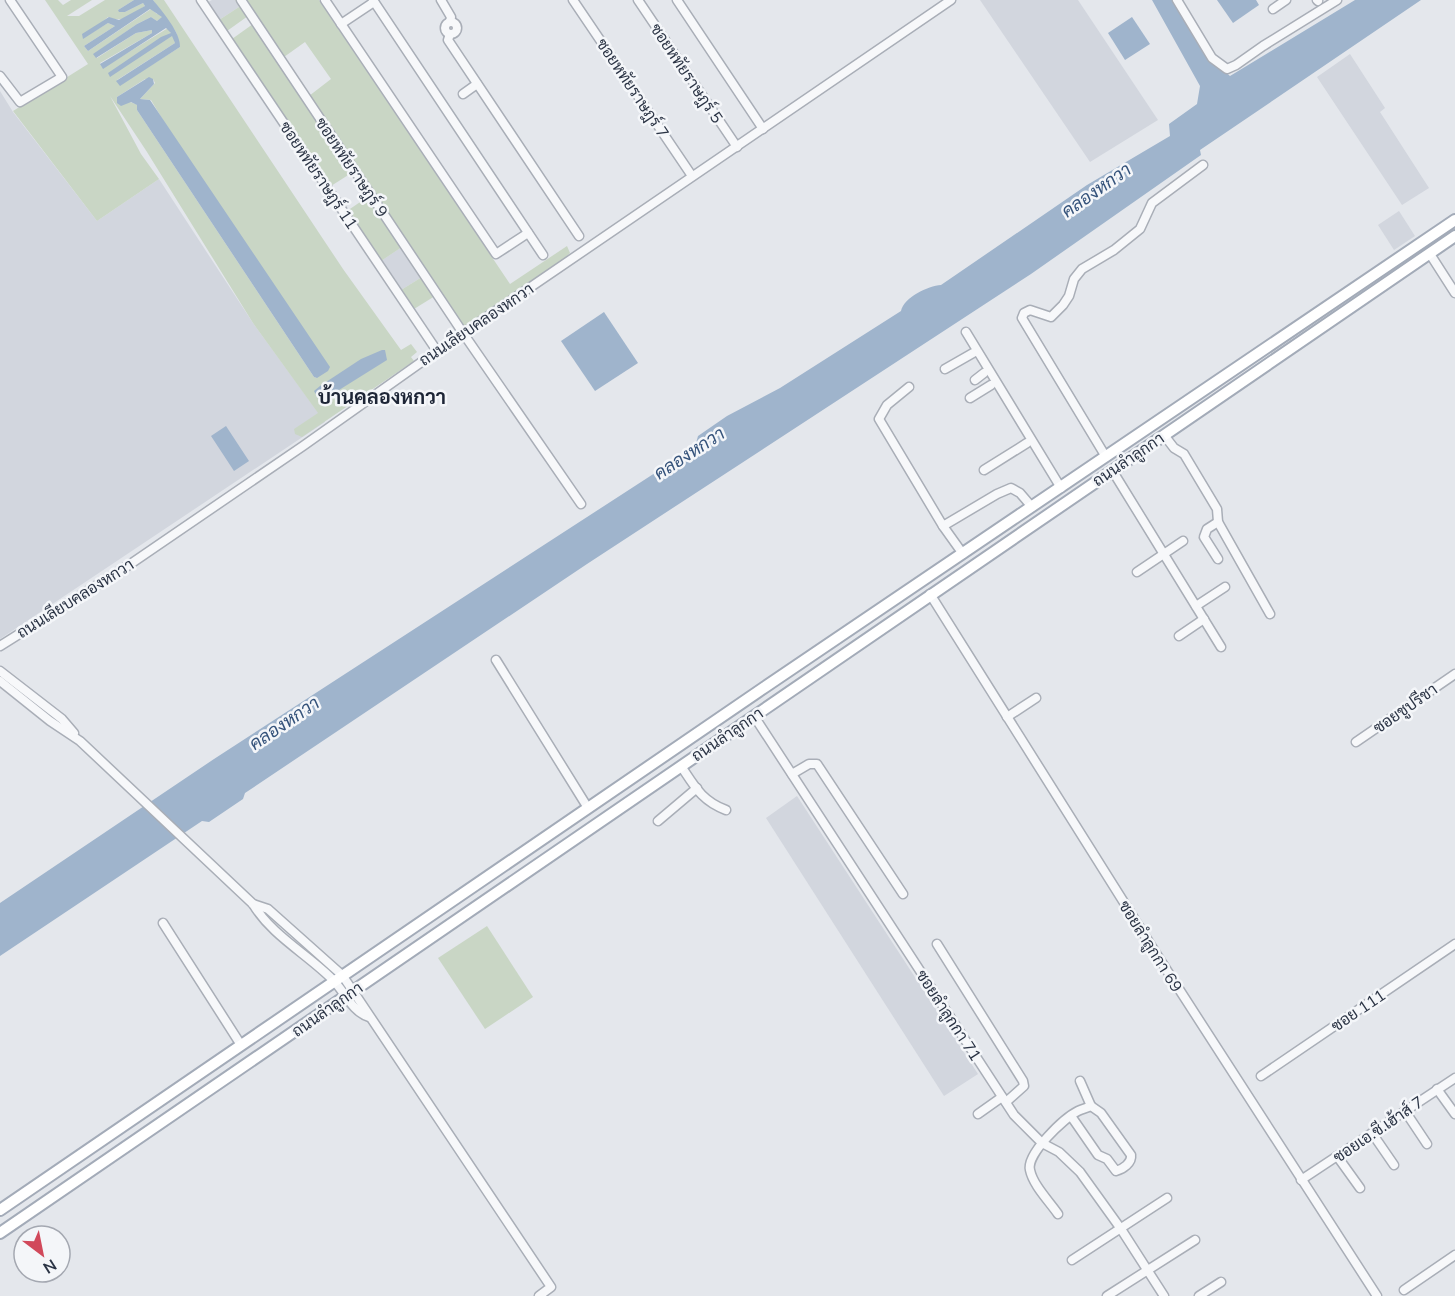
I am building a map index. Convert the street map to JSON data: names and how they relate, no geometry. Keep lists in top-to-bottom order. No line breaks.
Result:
{"streets":{"main road":["ถนนลำลูกกา"],"street":["ซอยหทัยราษฎร์ 5","ซอยหทัยราษฎร์ 7","ซอยหทัยราษฎร์ 9","ซอยหทัยราษฎร์ 11","ถนนเลียบคลองหกวา","ซอยชูปรีชา","ซอยลำลูกกา 69","ซอย 111","ซอยลำลูกกา 71","ซอยเอ.ซี.เฮ้าส์ 7"]},"crossings":[["ซอยหทัยราษฎร์ 5","ถนนเลียบคลองหกวา"],["ซอยหทัยราษฎร์ 7","ถนนเลียบคลองหกวา"],["ซอยหทัยราษฎร์ 9","ถนนเลียบคลองหกวา"],["ซอยหทัยราษฎร์ 11","ถนนเลียบคลองหกวา"],["ถนนลำลูกกา","ซอยลำลูกกา 69"],["ถนนลำลูกกา","ซอยลำลูกกา 71"],["ซอยลำลูกกา 69","ซอยเอ.ซี.เฮ้าส์ 7"]],"districts":["บ้านคลองหกวา"],"water":["คลองหกวา"],"north":"bottom right"}
